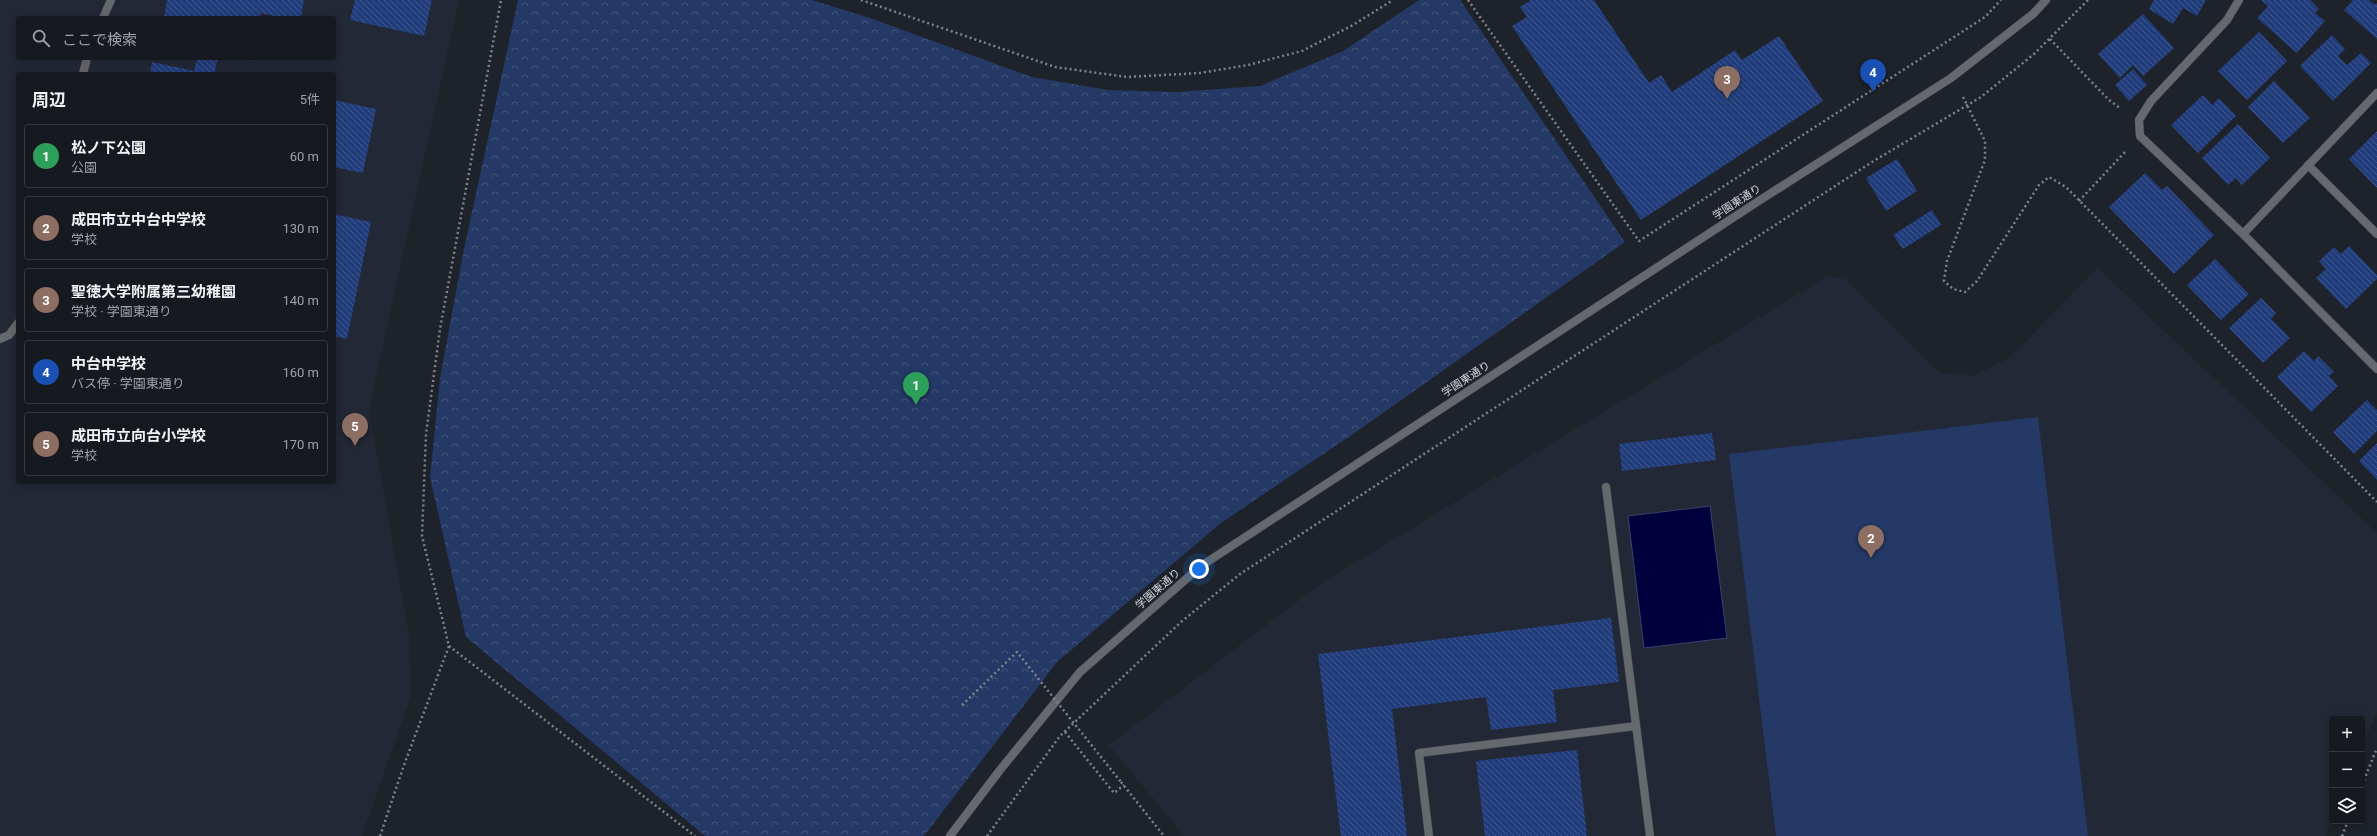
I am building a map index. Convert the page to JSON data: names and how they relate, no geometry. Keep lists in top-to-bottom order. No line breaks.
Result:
{"streets":{"street":["学園東通り"]},"page":{"search":"ここで検索","pins":["4","3","1","5","2"],"heading":["周辺","5件"],"list":[{"mark":"1","name":"松ノ下公園","note":"公園","value":"60 m"},{"mark":"2","name":"成田市立中台中学校","note":"学校","value":"130 m"},{"mark":"3","name":"聖徳大学附属第三幼稚園","note":"学校 · 学園東通り","value":"140 m"},{"mark":"4","name":"中台中学校","note":"バス停 · 学園東通り","value":"160 m"},{"mark":"5","name":"成田市立向台小学校","note":"学校","value":"170 m"}],"map_buttons":["+","−"]}}
